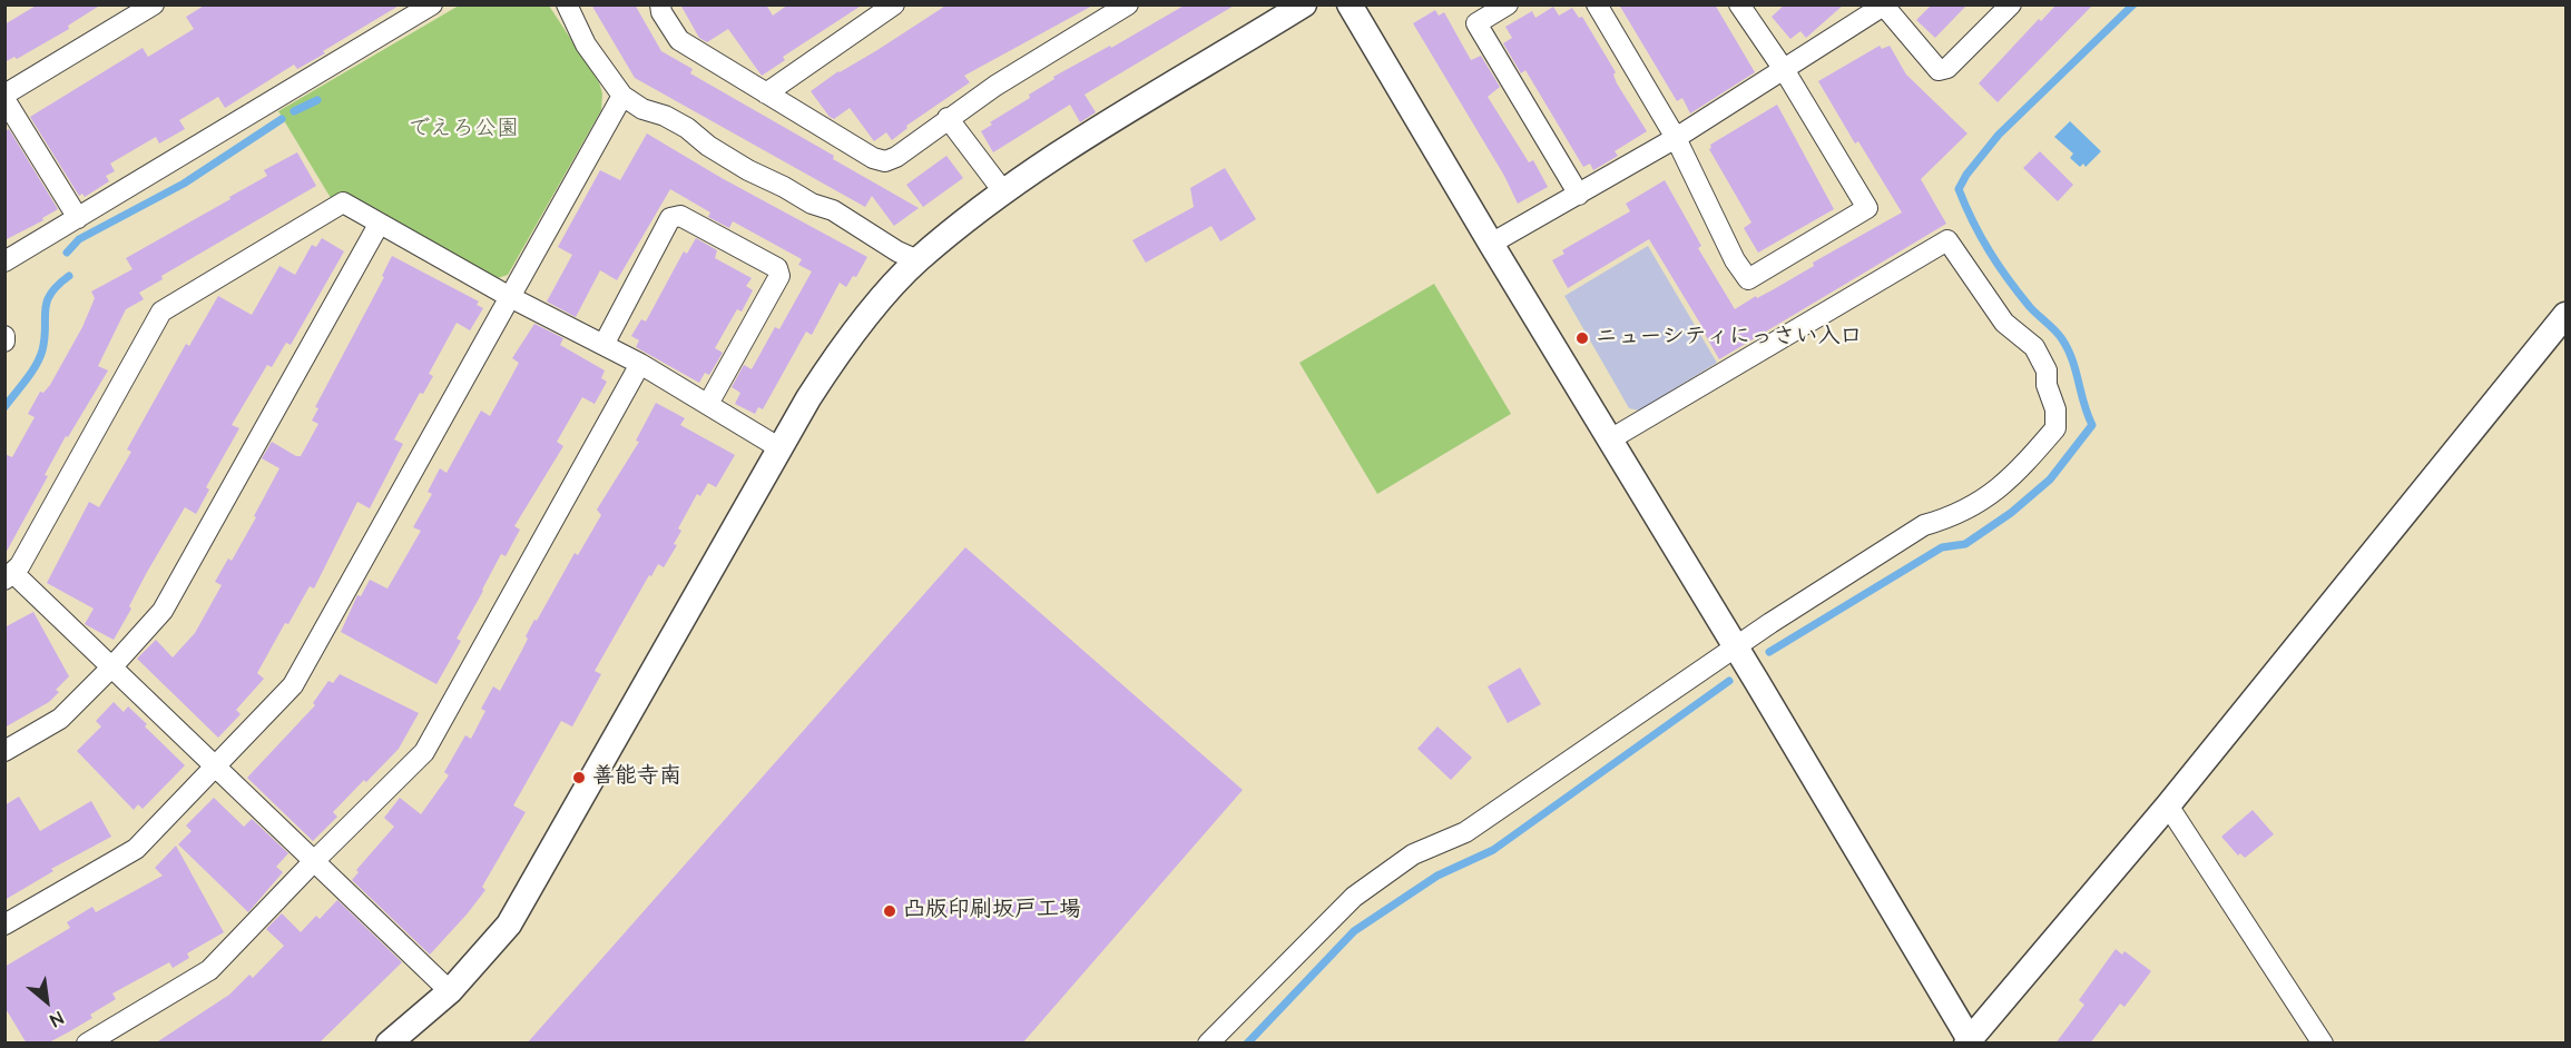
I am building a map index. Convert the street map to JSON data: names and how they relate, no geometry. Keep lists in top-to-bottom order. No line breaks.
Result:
{"parks":["でえろ公園"],"places":["ニューシティにっさい入口","善能寺南","凸版印刷坂戸工場"],"north":"bottom right"}
